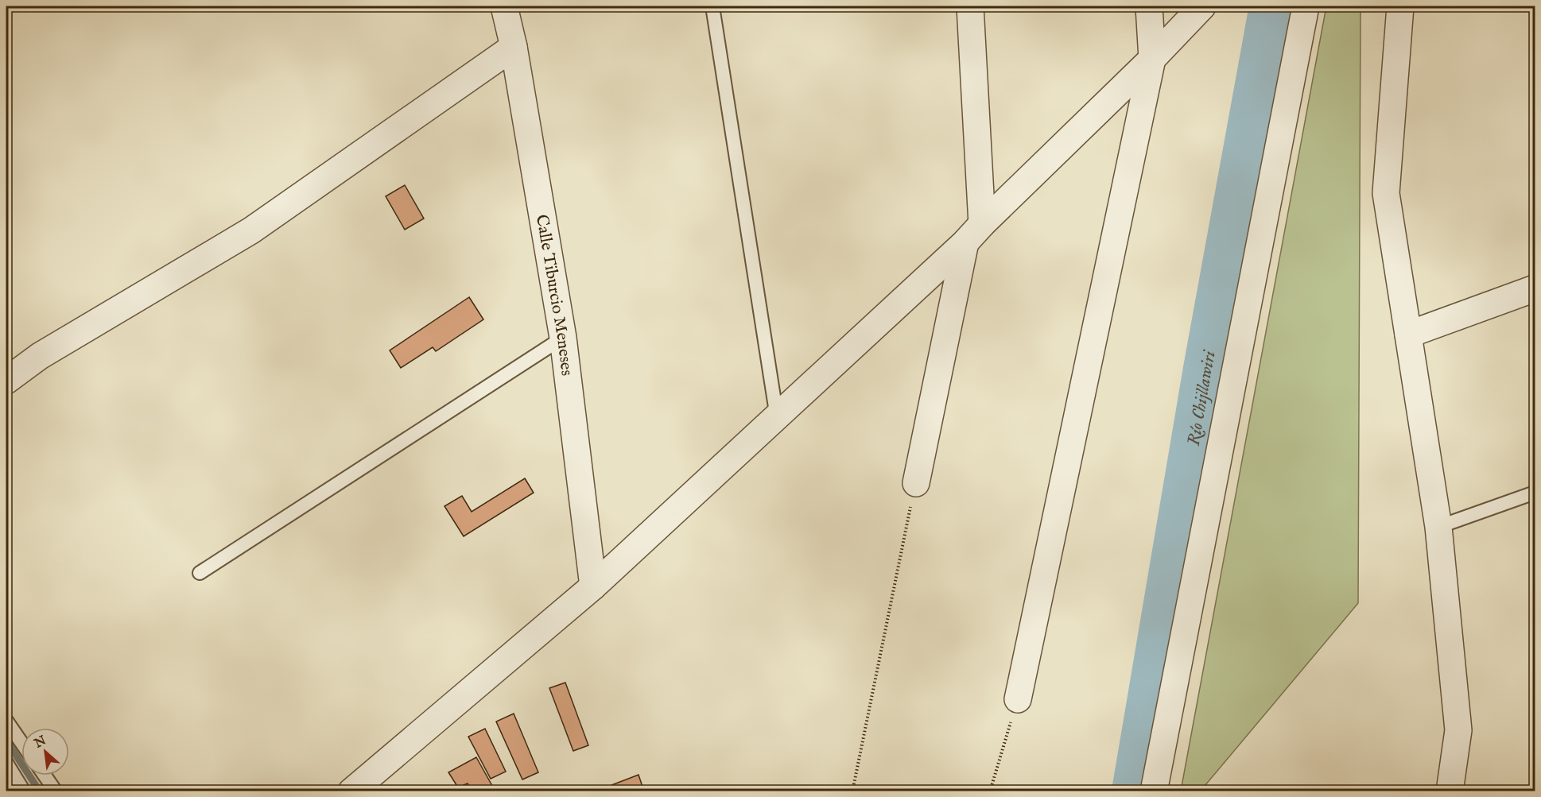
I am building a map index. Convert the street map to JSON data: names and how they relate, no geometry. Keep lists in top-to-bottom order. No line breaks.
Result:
{"streets":{"street":["Calle Tiburcio Meneses"]},"water":["Río Chijllawiri"],"north":"top left"}
